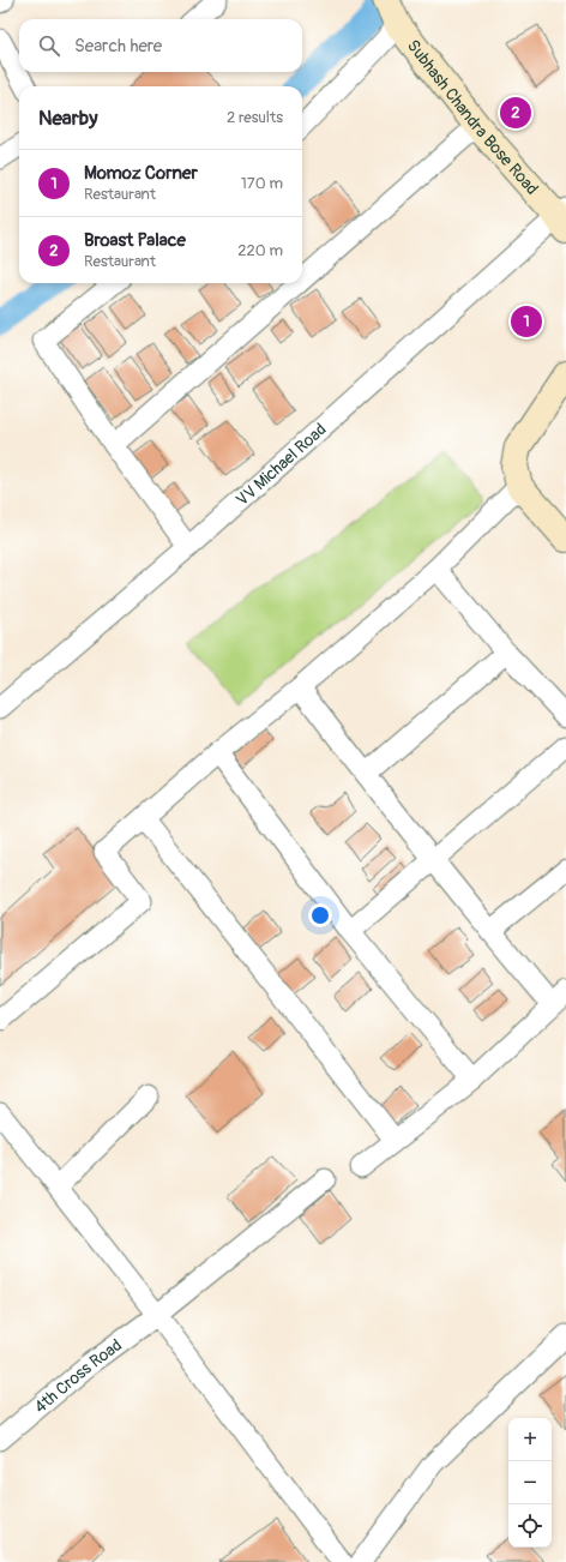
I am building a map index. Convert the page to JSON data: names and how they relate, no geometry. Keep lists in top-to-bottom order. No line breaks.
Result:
{"streets":{"main road":["Subhash Chandra Bose Road"],"street":["VV Michael Road","4th Cross Road"]},"crossings":[["Subhash Chandra Bose Road","VV Michael Road"]],"page":{"search":"Search here","heading":["Nearby","2 results"],"pins":["2","1"],"list":[{"mark":"1","name":"Momoz Corner","note":"Restaurant","value":"170 m"},{"mark":"2","name":"Broast Palace","note":"Restaurant","value":"220 m"}],"map_buttons":["+","−"]}}
